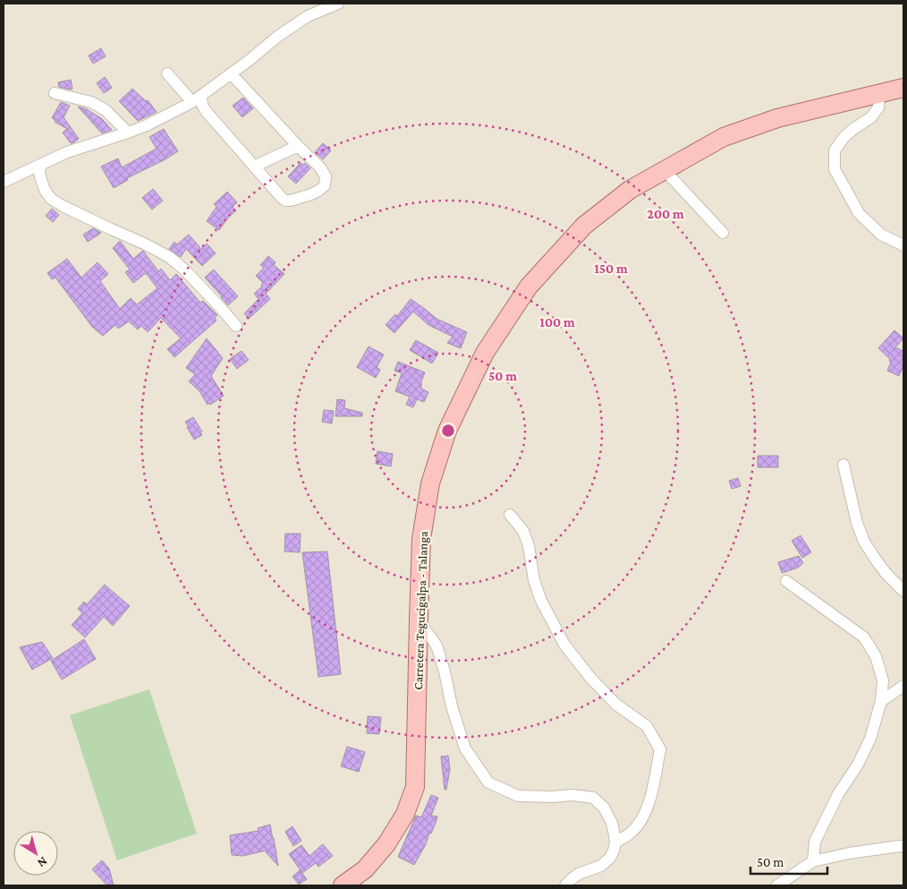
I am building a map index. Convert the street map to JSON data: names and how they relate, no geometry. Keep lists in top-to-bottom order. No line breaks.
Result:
{"streets":{"main road":["Carretera Tegucigalpa - Talanga"]},"scale_bar":"50 m","north":"bottom right","rings":["200 m","150 m","100 m","50 m"]}
